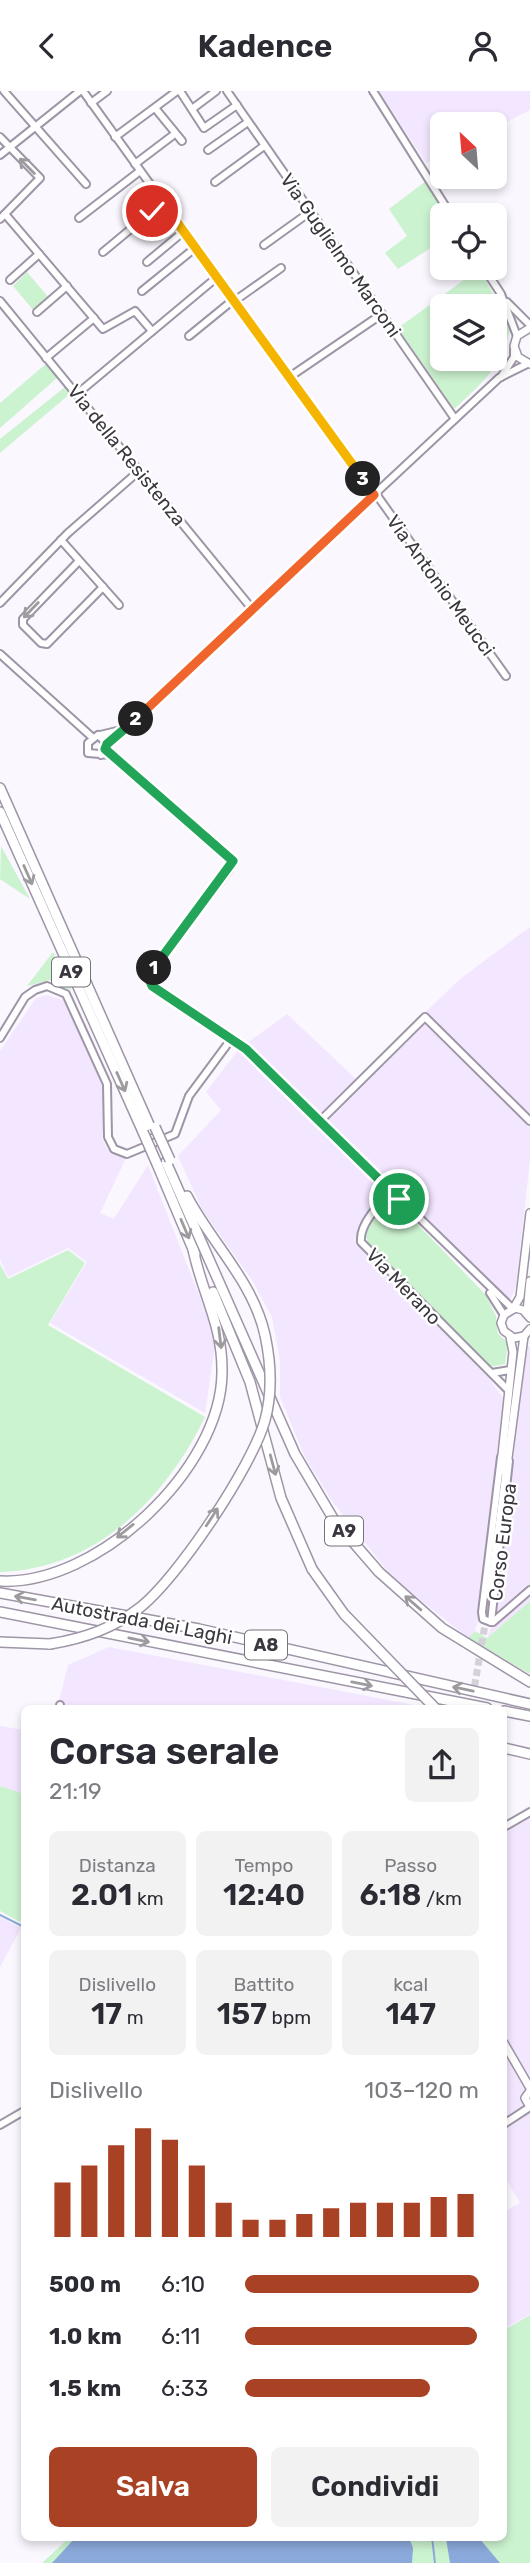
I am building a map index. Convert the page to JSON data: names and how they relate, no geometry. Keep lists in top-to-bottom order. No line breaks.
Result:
{"streets":{"highway":["A9","Autostrada dei Laghi","A8"],"main road":["Corso Europa"],"street":["Via Guglielmo Marconi","Via della Resistenza","Via Antonio Meucci","Via Merano"]},"crossings":[["Via Merano","Corso Europa"]],"north":"top left","page":{"header":"Kadence","pins":["3","2","1"],"heading":["Corsa serale","21:19"],"stats":[["Distanza","2.01 km"],["Tempo","12:40"],["Passo","6:18 /km"],["Dislivello","17 m"],["Battito","157 bpm"],["kcal","147"]],"chart":["Dislivello","103–120 m"],"list":[{"name":"500 m","note":"6:10"},{"name":"1.0 km","note":"6:11"},{"name":"1.5 km","note":"6:33"}],"buttons":["Salva","Condividi"]}}
